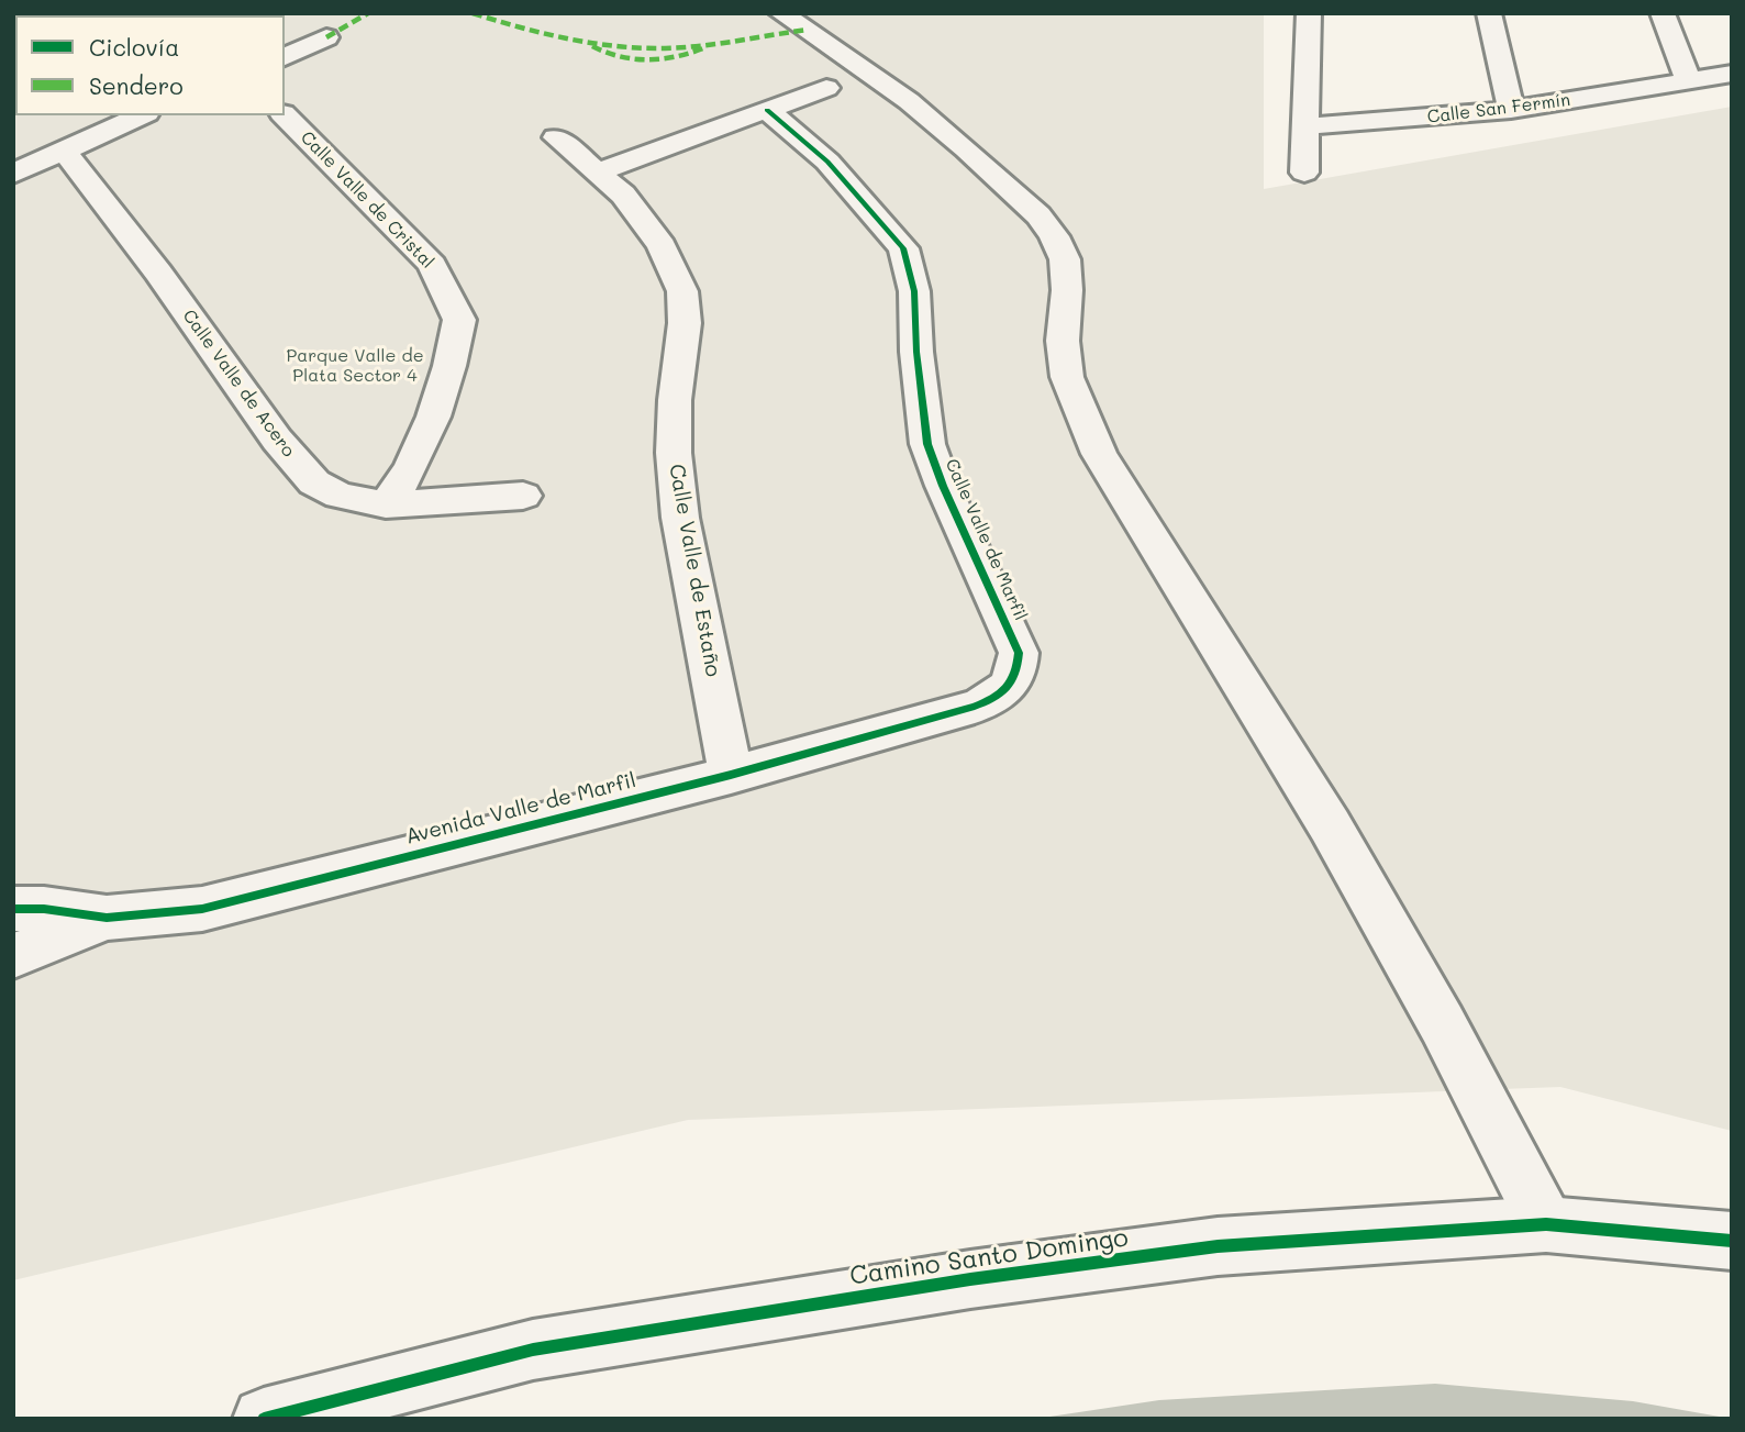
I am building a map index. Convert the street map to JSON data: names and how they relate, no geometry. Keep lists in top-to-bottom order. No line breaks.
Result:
{"streets":{"street":["Calle San Fermín","Calle Valle de Cristal","Calle Valle de Acero","Calle Valle de Marfil","Calle Valle de Estaño","Avenida Valle de Marfil","Camino Santo Domingo"]},"crossings":[["Calle Valle de Cristal","Calle Valle de Acero"],["Calle Valle de Marfil","Avenida Valle de Marfil"],["Calle Valle de Estaño","Avenida Valle de Marfil"]],"parks":["Parque Valle de Plata Sector 4"],"legend":["Ciclovía","Sendero"]}
